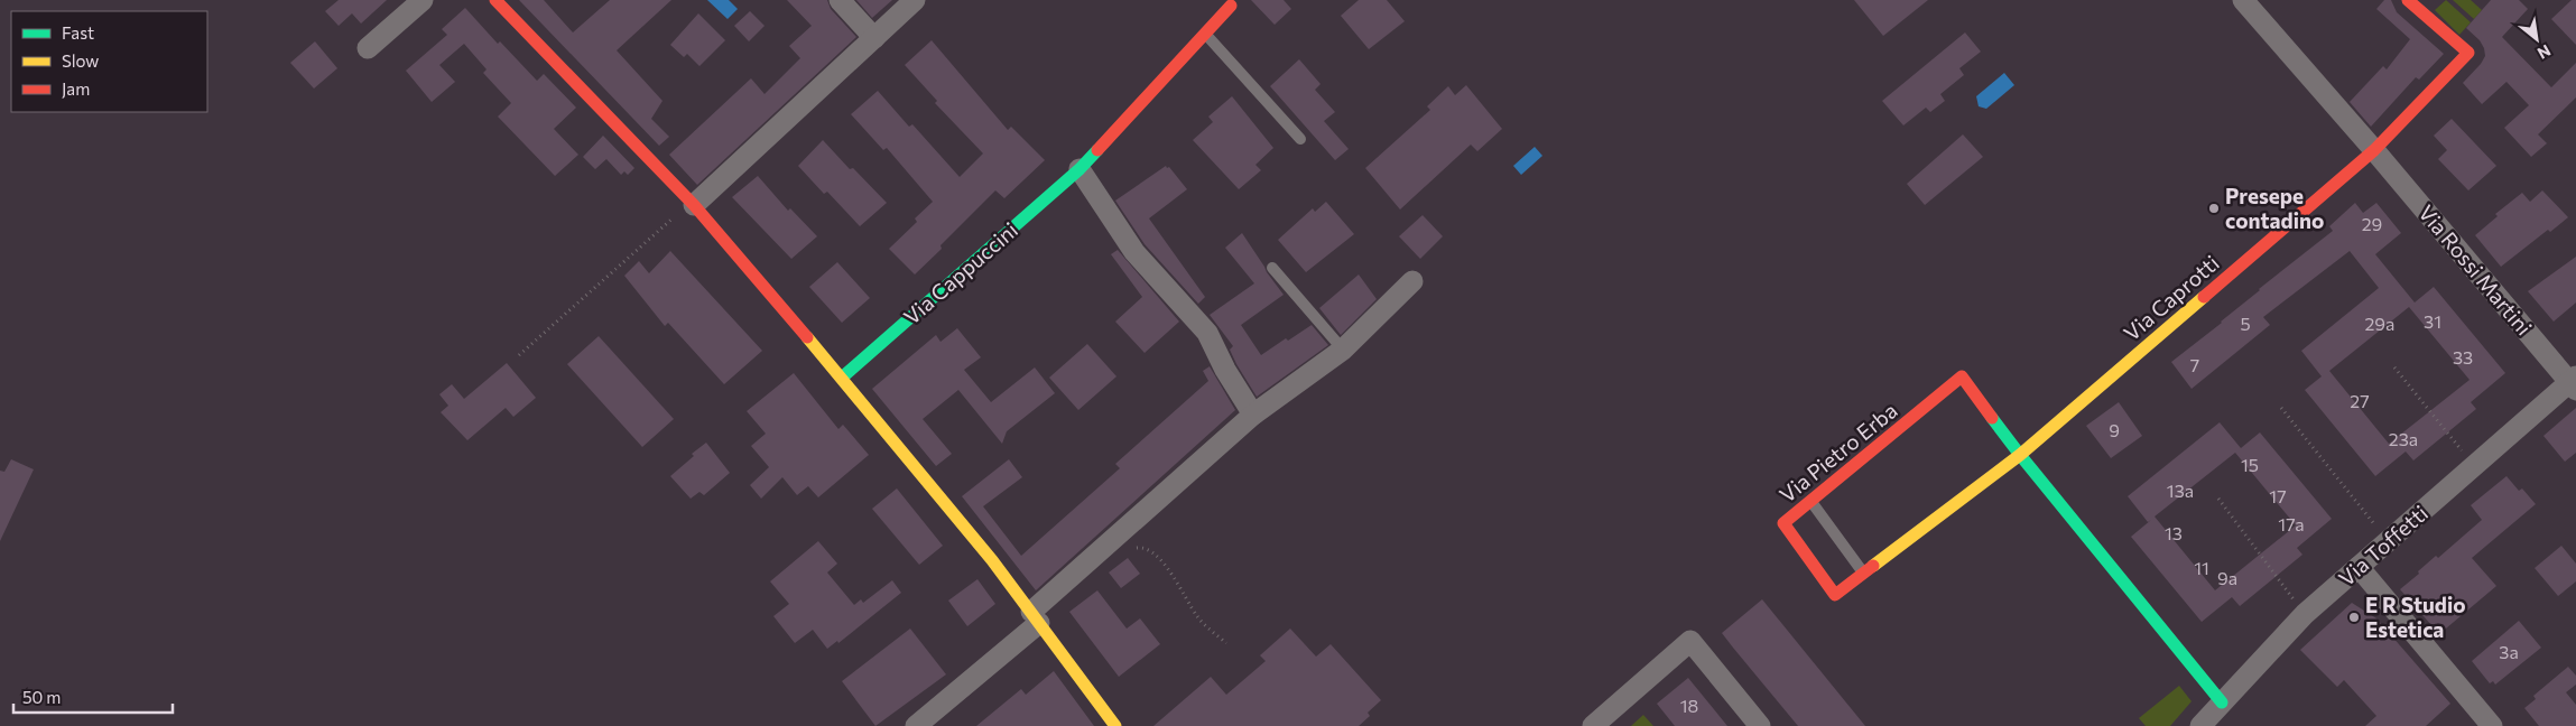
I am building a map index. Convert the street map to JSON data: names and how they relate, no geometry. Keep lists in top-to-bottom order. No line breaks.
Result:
{"streets":{"street":["Via Rossi Martini","Via Cappuccini","Via Caprotti","Via Pietro Erba","Via Toffetti"]},"crossings":[["Via Rossi Martini","Via Caprotti"],["Via Rossi Martini","Via Toffetti"],["Via Caprotti","Via Pietro Erba"],["Via Pietro Erba","Via Toffetti"]],"places":["Presepe contadino","E R Studio Estetica"],"house_numbers":["29","31","5","29a","33","7","27","9","23a","15","13a","17","17a","13","11","9a","3a","18"],"legend":["Fast","Slow","Jam"],"scale_bar":"50 m","north":"bottom right"}
